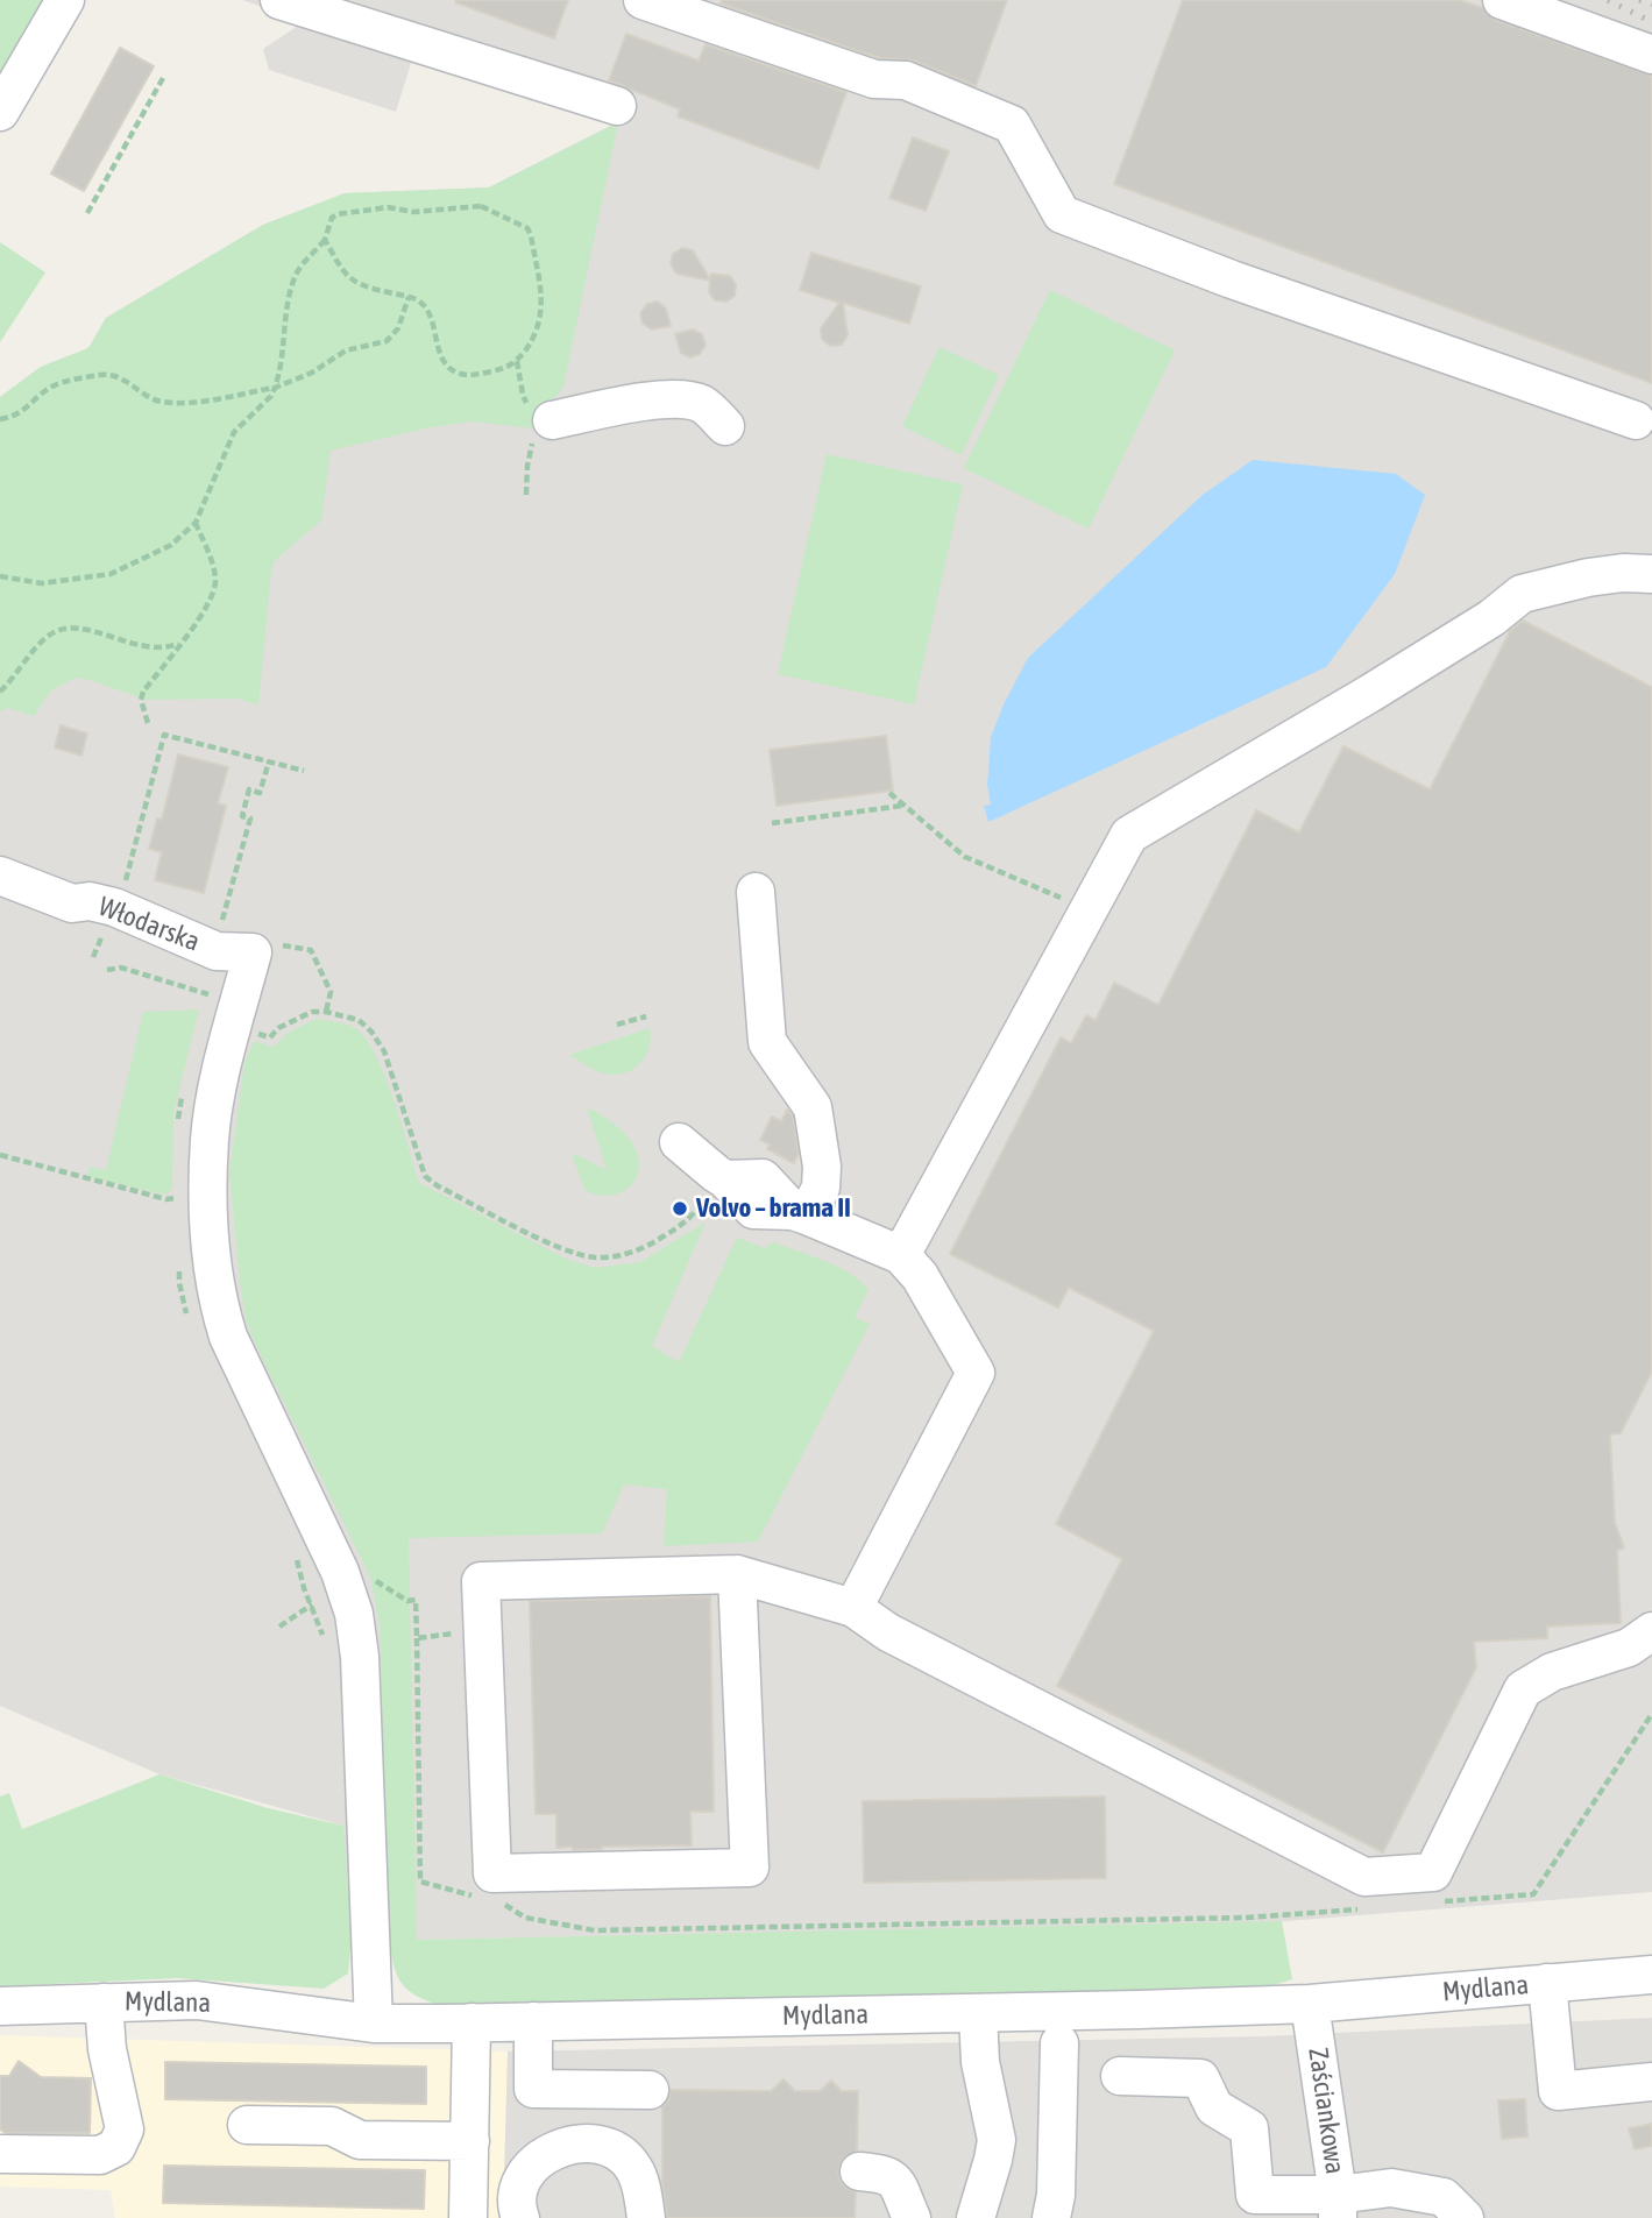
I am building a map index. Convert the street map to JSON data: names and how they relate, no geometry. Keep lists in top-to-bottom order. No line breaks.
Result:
{"streets":{"street":["Włodarska","Mydlana","Zaściankowa"]},"crossings":[["Włodarska","Mydlana"],["Mydlana","Zaściankowa"]],"places":["Volvo – brama II"]}
